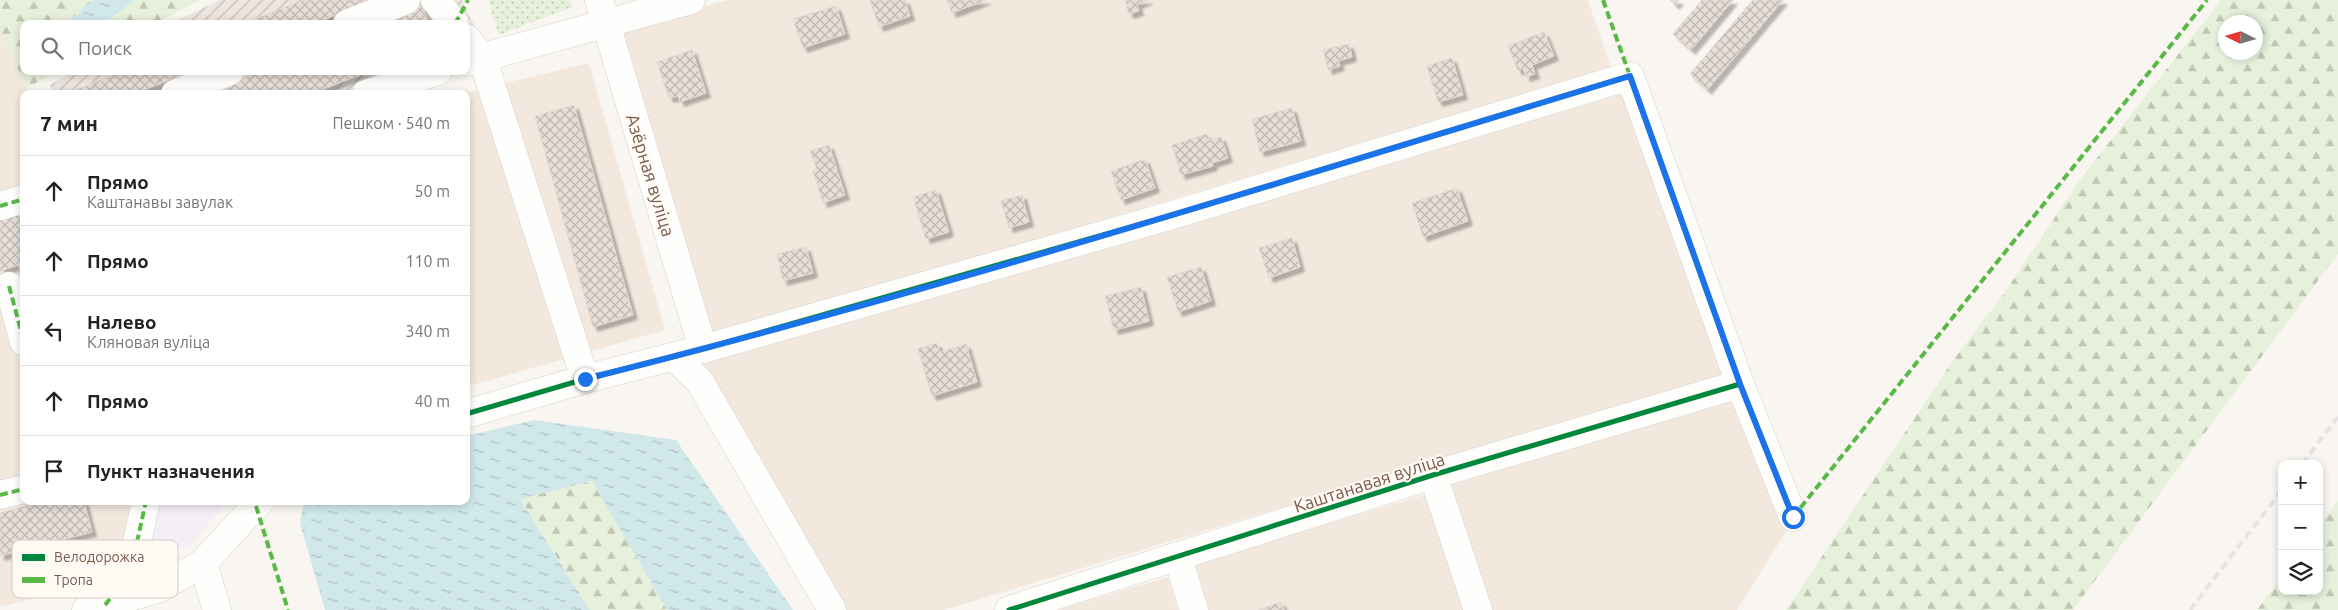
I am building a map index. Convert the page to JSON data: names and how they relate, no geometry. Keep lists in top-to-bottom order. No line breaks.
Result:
{"streets":{"street":["Азёрная вуліца","Каштанавая вуліца"]},"legend":["Велодорожка","Тропа"],"north":"left","page":{"search":"Поиск","heading":["7 мин","Пешком · 540 m"],"list":[["Прямо","Каштанавы завулак","50 m"],["Прямо","110 m"],["Налево","Кляновая вуліца","340 m"],["Прямо","40 m"],"Пункт назначения"],"map_buttons":["+","−"]}}
